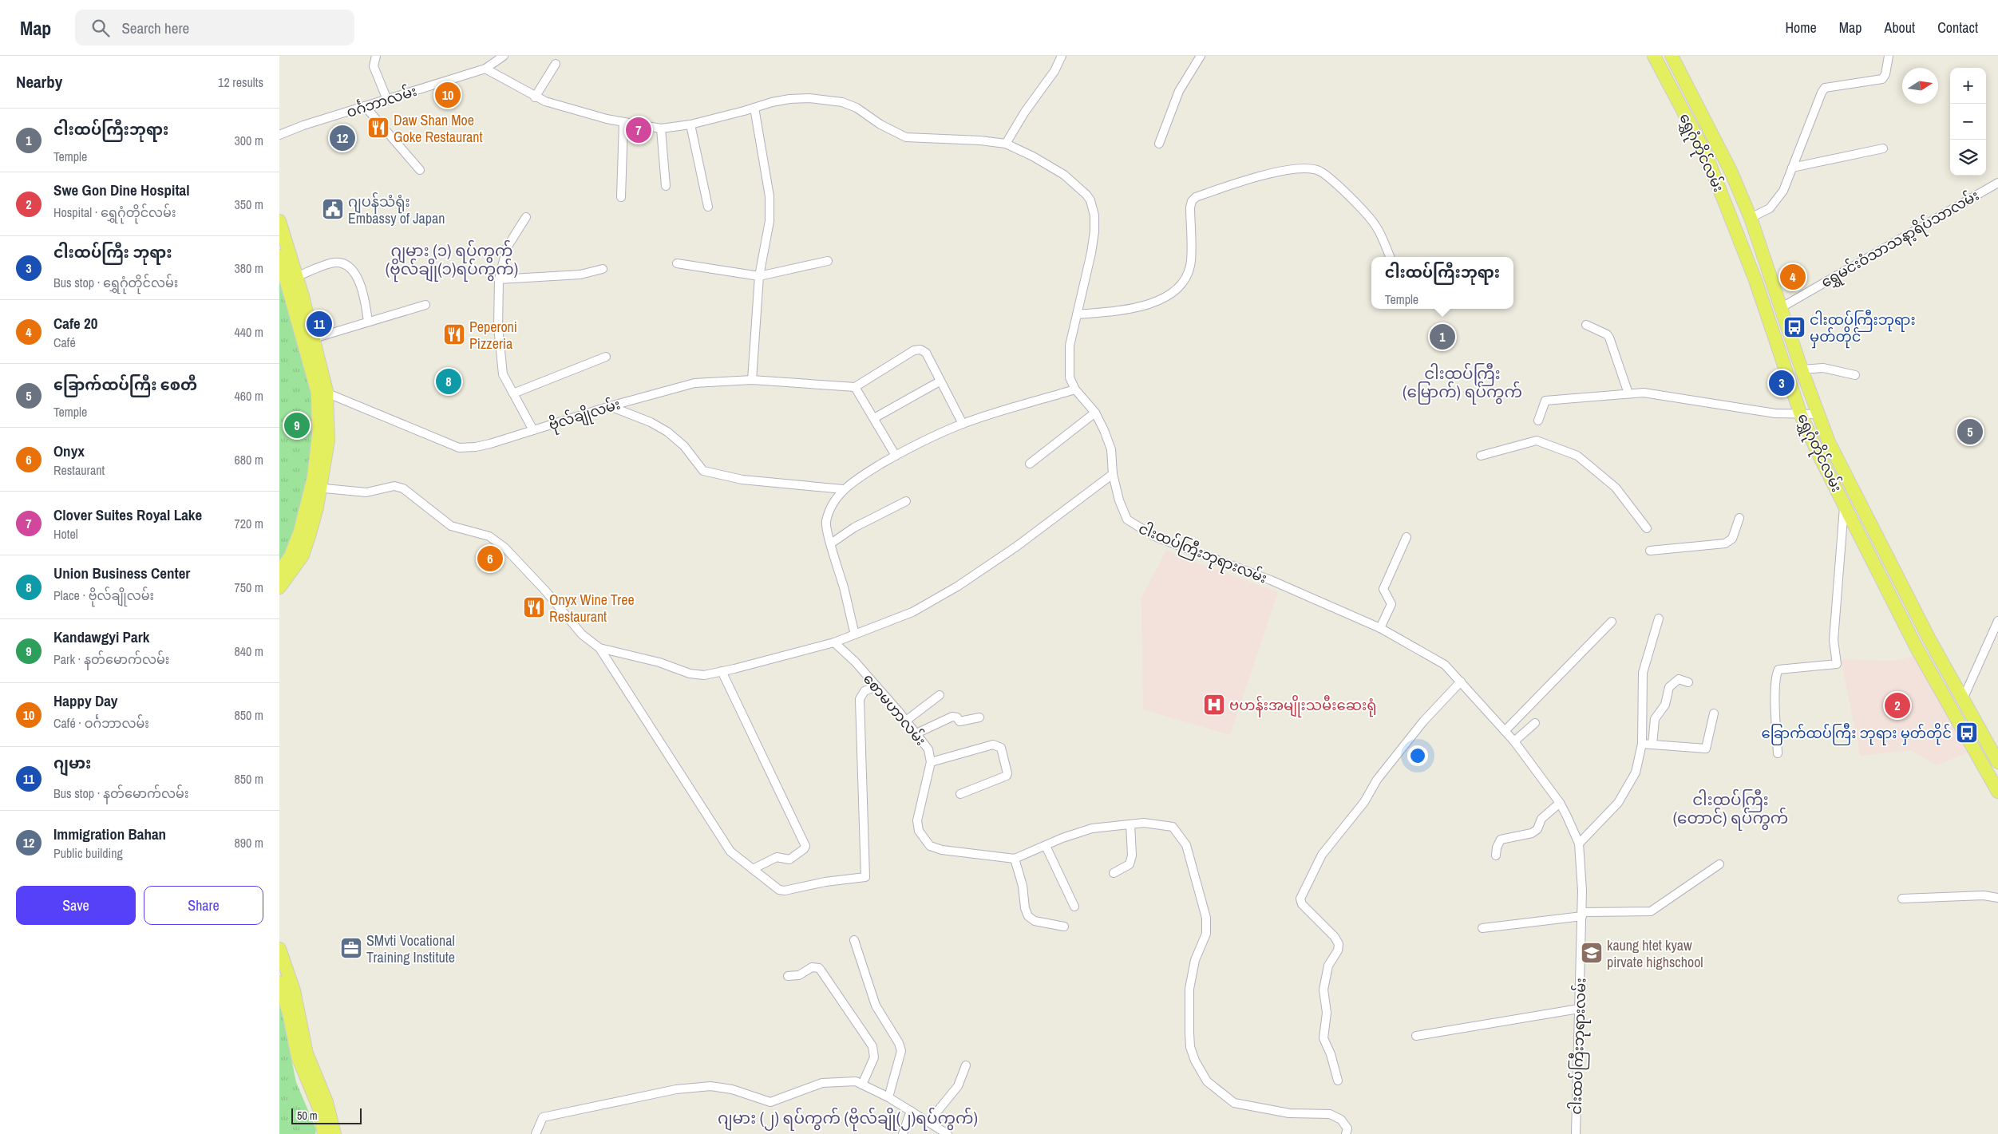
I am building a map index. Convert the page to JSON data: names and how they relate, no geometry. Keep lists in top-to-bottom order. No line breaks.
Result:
{"streets":{"main road":["ရွှေဂုံတိုင်လမ်း"],"street":["ဝင်္ဂဘာလမ်း","ရွှေမင်းဝံသာသနာ့ရိပ်သာလမ်း","ဗိုလ်ချိုလမ်း","ငါးထပ်ကြီးဘုရားလမ်း","စောမဟာလမ်း"]},"crossings":[["ဝင်္ဂဘာလမ်း","ငါးထပ်ကြီးဘုရားလမ်း"],["ရွှေဂုံတိုင်လမ်း","ရွှေမင်းဝံသာသနာ့ရိပ်သာလမ်း"]],"districts":["ဂျမား (၁) ရပ်ကွက် (ဗိုလ်ချို(၁)ရပ်ကွက်)","ငါးထပ်ကြီး (မြောက်) ရပ်ကွက်","ငါးထပ်ကြီး (တောင်) ရပ်ကွက်","ဂျမား (၂) ရပ်ကွက် (ဗိုလ်ချို(၂)ရပ်ကွက်)"],"places":{"restaurant":["Daw Shan Moe Goke Restaurant","Peperoni Pizzeria","Onyx Wine Tree Restaurant"],"public building":["ဂျပန်သံရုံး Embassy of Japan"],"bus stop":["ငါးထပ်ကြီးဘုရား မှတ်တိုင်","ခြောက်ထပ်ကြီး ဘုရား မှတ်တိုင်"],"hospital":["ဗဟန်းအမျိုးသမီးဆေးရုံ"],"office":["SMvti Vocational Training Institute"],"school or university":["kaung htet kyaw pirvate highschool"]},"scale_bar":"50 m","north":"right","page":{"header":"Map","search":"Search here","nav":["Home","Map","About","Contact"],"heading":["Nearby","12 results"],"map_buttons":["+","−"],"pins":["10","7","12","4","11","1","8","3","9","5","6","2"],"list":[{"mark":"1","name":"ငါးထပ်ကြီးဘုရား","note":"Temple","value":"300 m"},{"mark":"2","name":"Swe Gon Dine Hospital","note":"Hospital · ရွှေဂုံတိုင်လမ်း","value":"350 m"},{"mark":"3","name":"ငါးထပ်ကြီး ဘုရား","note":"Bus stop · ရွှေဂုံတိုင်လမ်း","value":"380 m"},{"mark":"4","name":"Cafe 20","note":"Café","value":"440 m"},{"mark":"5","name":"ခြောက်ထပ်ကြီး စေတီ","note":"Temple","value":"460 m"},{"mark":"6","name":"Onyx","note":"Restaurant","value":"680 m"},{"mark":"7","name":"Clover Suites Royal Lake","note":"Hotel","value":"720 m"},{"mark":"8","name":"Union Business Center","note":"Place · ဗိုလ်ချိုလမ်း","value":"750 m"},{"mark":"9","name":"Kandawgyi Park","note":"Park · နတ်မောက်လမ်း","value":"840 m"},{"mark":"10","name":"Happy Day","note":"Café · ဝင်္ဂဘာလမ်း","value":"850 m"},{"mark":"11","name":"ဂျမား","note":"Bus stop · နတ်မောက်လမ်း","value":"850 m"},{"mark":"12","name":"Immigration Bahan","note":"Public building","value":"890 m"}],"popup":["ငါးထပ်ကြီးဘုရား","Temple"],"buttons":["Save","Share"],"scale":"50 m"}}
